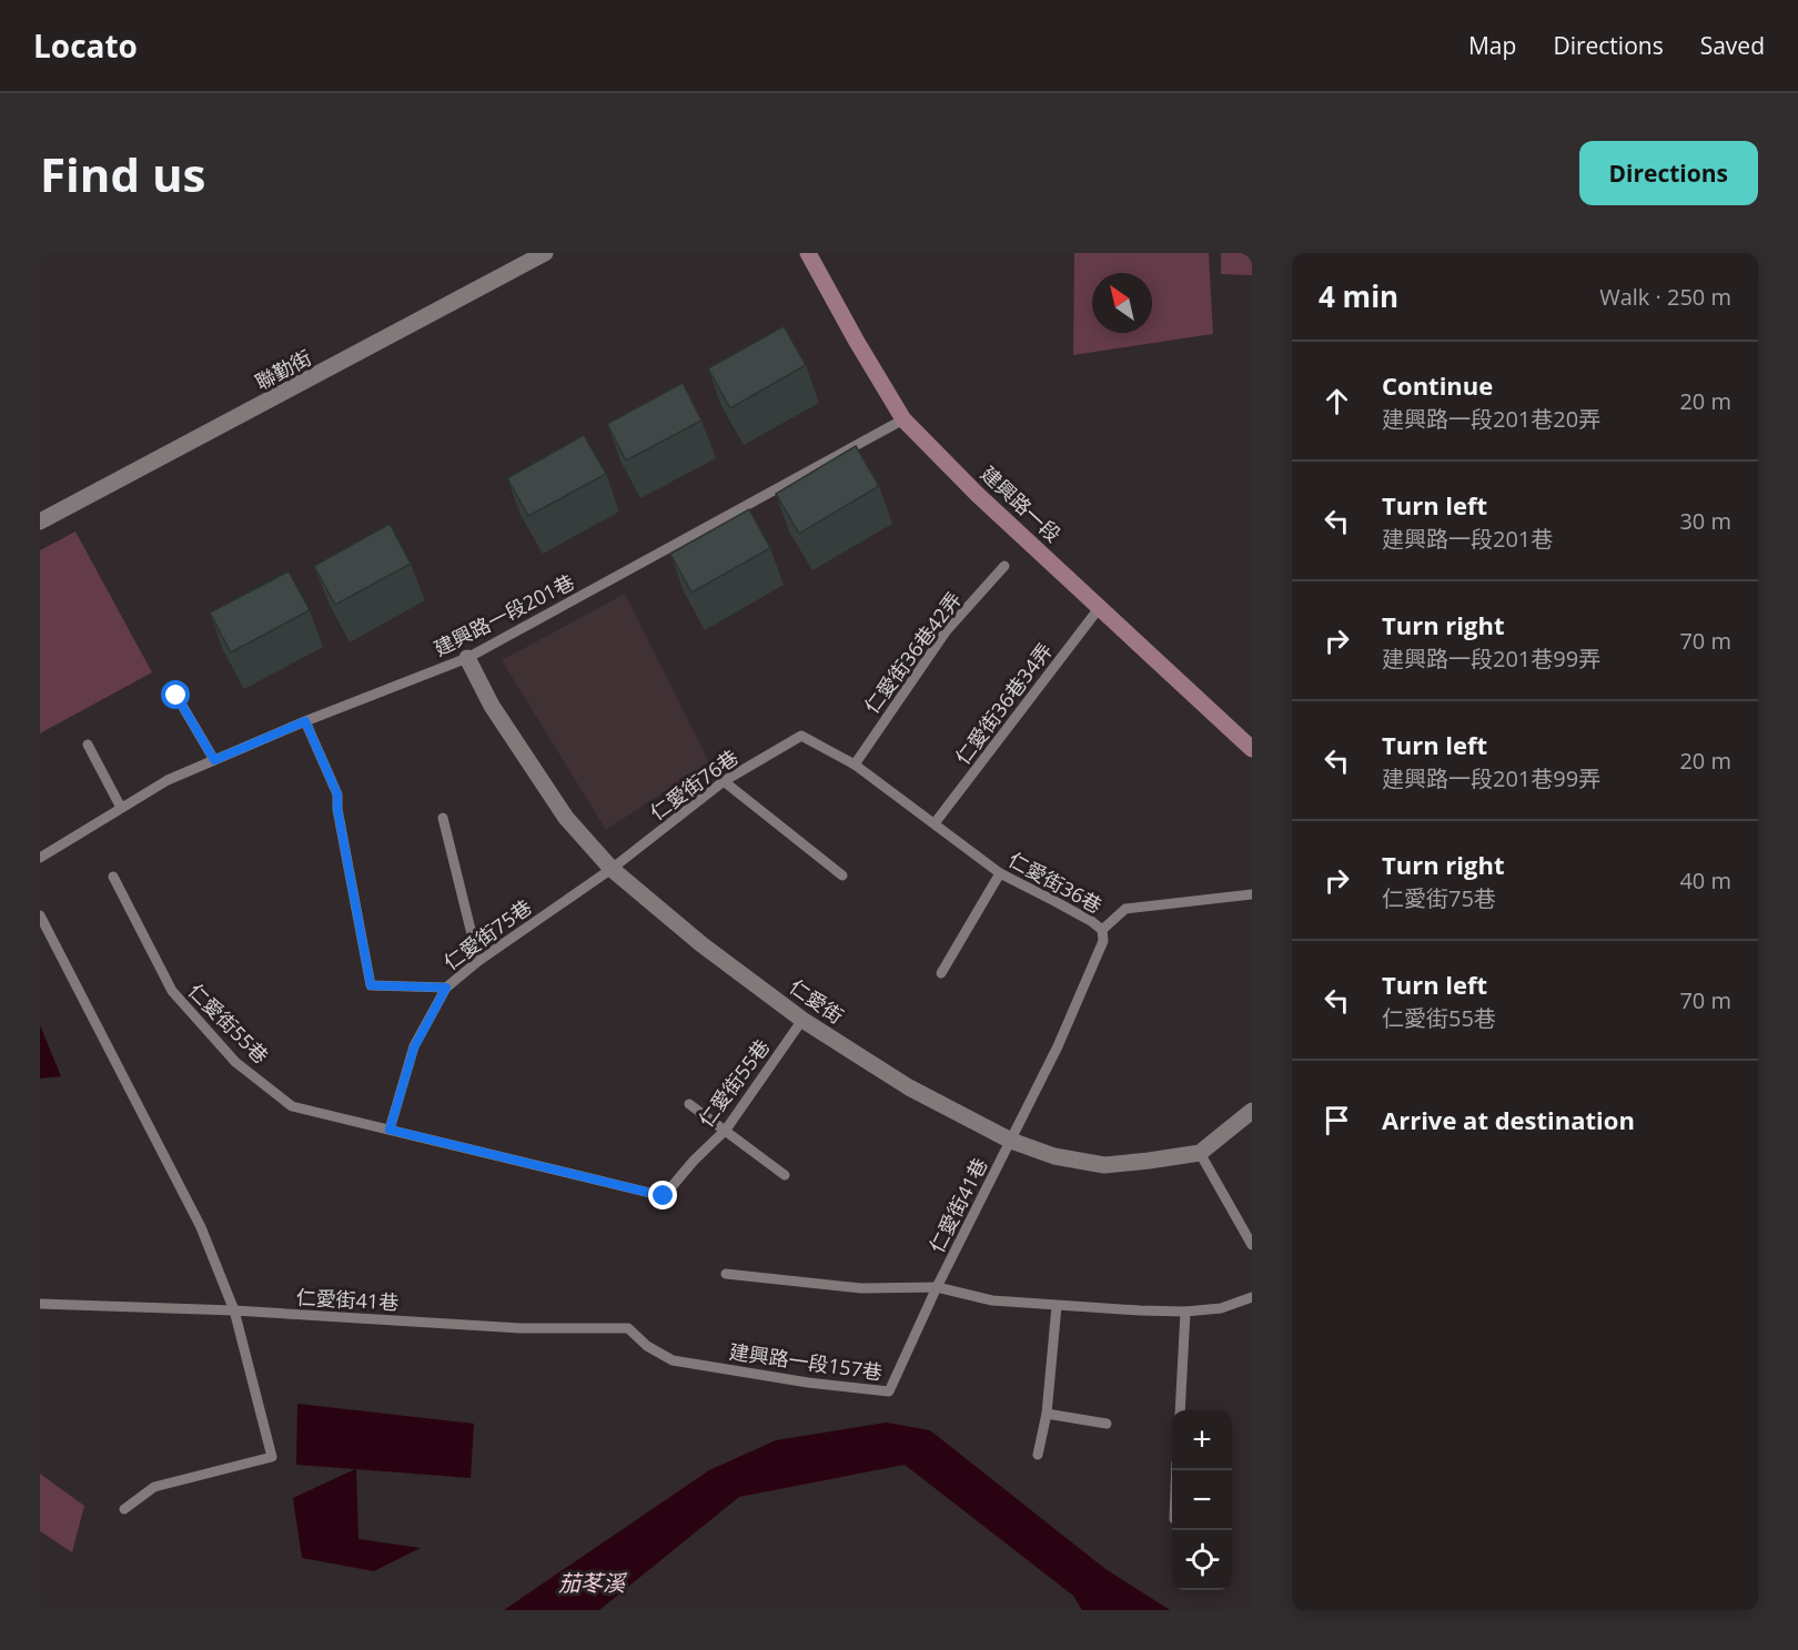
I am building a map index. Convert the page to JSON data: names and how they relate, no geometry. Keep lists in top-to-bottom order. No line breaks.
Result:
{"streets":{"street":["聯勤街","建興路一段","仁愛街"],"lane":["建興路一段201巷","仁愛街36巷42弄","仁愛街36巷34弄","仁愛街76巷","仁愛街36巷","仁愛街75巷","仁愛街55巷","仁愛街41巷","建興路一段157巷"]},"crossings":[["建興路一段","建興路一段201巷"],["建興路一段","仁愛街36巷34弄"],["建興路一段201巷","仁愛街"],["仁愛街36巷42弄","仁愛街36巷"],["仁愛街36巷34弄","仁愛街36巷"],["仁愛街76巷","仁愛街36巷"],["仁愛街76巷","仁愛街75巷"],["仁愛街76巷","仁愛街"],["仁愛街36巷","仁愛街"],["仁愛街36巷","仁愛街41巷"],["仁愛街75巷","仁愛街"],["仁愛街75巷","仁愛街55巷"],["仁愛街","仁愛街55巷"],["仁愛街","仁愛街41巷"],["仁愛街41巷","建興路一段157巷"]],"water":["茄苳溪"],"north":"top left","page":{"header":"Locato","nav":["Map","Directions","Saved"],"buttons":"Directions","title":"Find us","heading":["4 min","Walk · 250 m"],"list":[["Continue","建興路一段201巷20弄","20 m"],["Turn left","建興路一段201巷","30 m"],["Turn right","建興路一段201巷99弄","70 m"],["Turn left","建興路一段201巷99弄","20 m"],["Turn right","仁愛街75巷","40 m"],["Turn left","仁愛街55巷","70 m"],"Arrive at destination"],"map_buttons":["+","−"]}}
